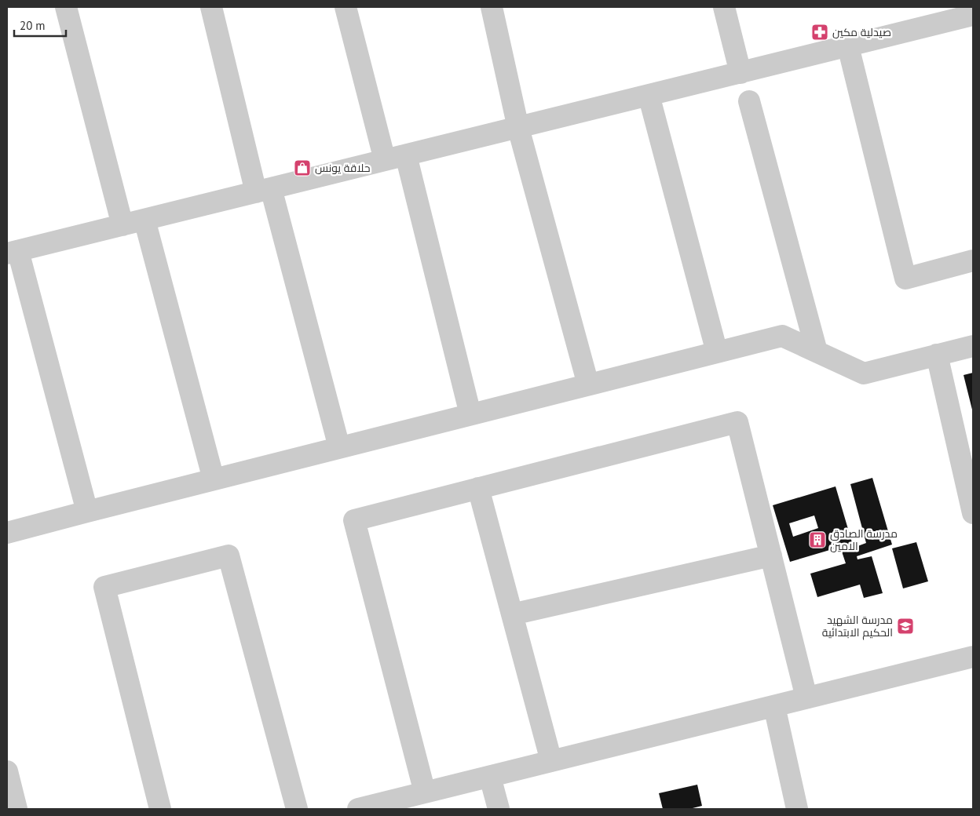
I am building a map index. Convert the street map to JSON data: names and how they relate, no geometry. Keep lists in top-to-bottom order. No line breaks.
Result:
{"places":{"pharmacy":["صيدلية مكين"],"shop":["حلاقة يونس"],"building":["مدرسة الصادق الامين"],"school or university":["مدرسة الشهيد الحكيم الابتدائية"]},"scale_bar":"20 m"}
